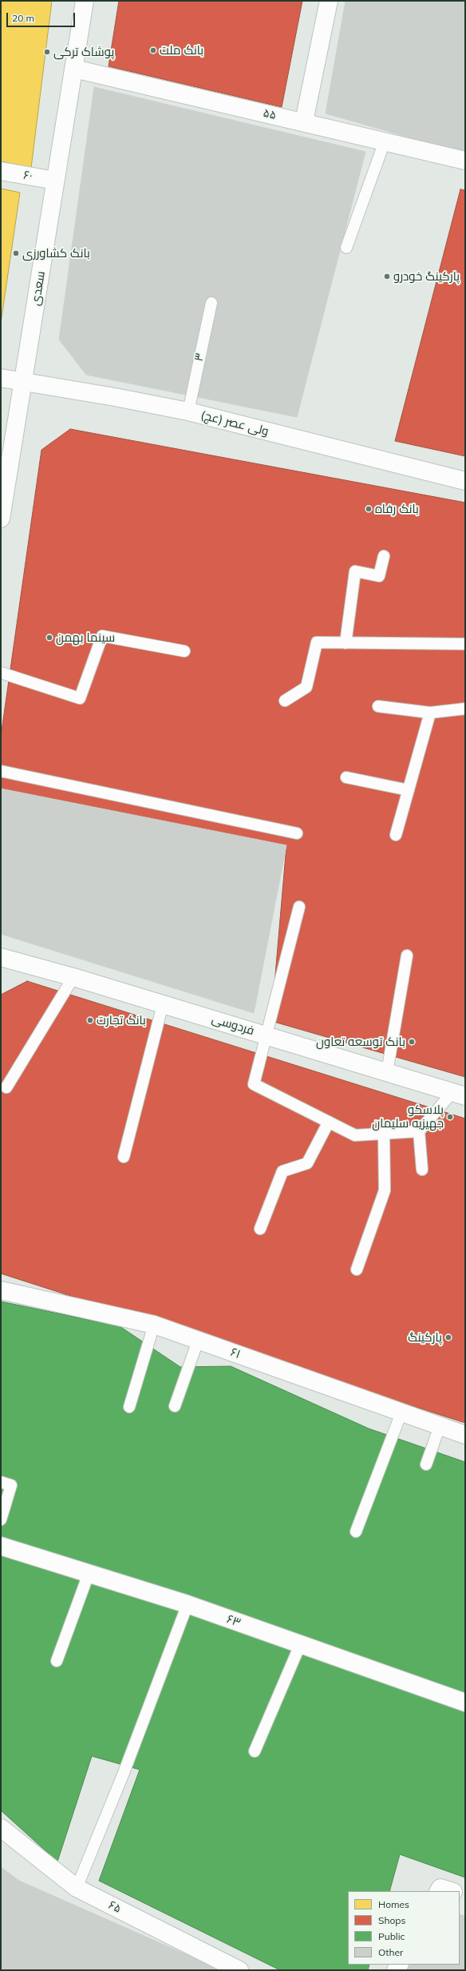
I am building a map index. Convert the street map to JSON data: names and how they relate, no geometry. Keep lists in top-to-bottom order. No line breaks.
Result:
{"streets":{"street":["۵۵","۶۰","سعدی","ولی عصر (عج)","فردوسی","۶۱","۶۳","۶۵"],"lane":["۳"]},"crossings":[["۵۵","سعدی"],["۶۰","سعدی"],["سعدی","ولی عصر (عج)"],["۳","ولی عصر (عج)"]],"places":["بانک ملت","پوشاک ترکی","بانک کشاورزی","پارکینگ خودرو","بانک رفاه","سینما بهمن","بانک تجارت","بانک توسعه تعاون","پلاسکو جهیزیه سلیمان","پارکینگ"],"legend":["Homes","Shops","Public","Other"],"scale_bar":"20 m"}
